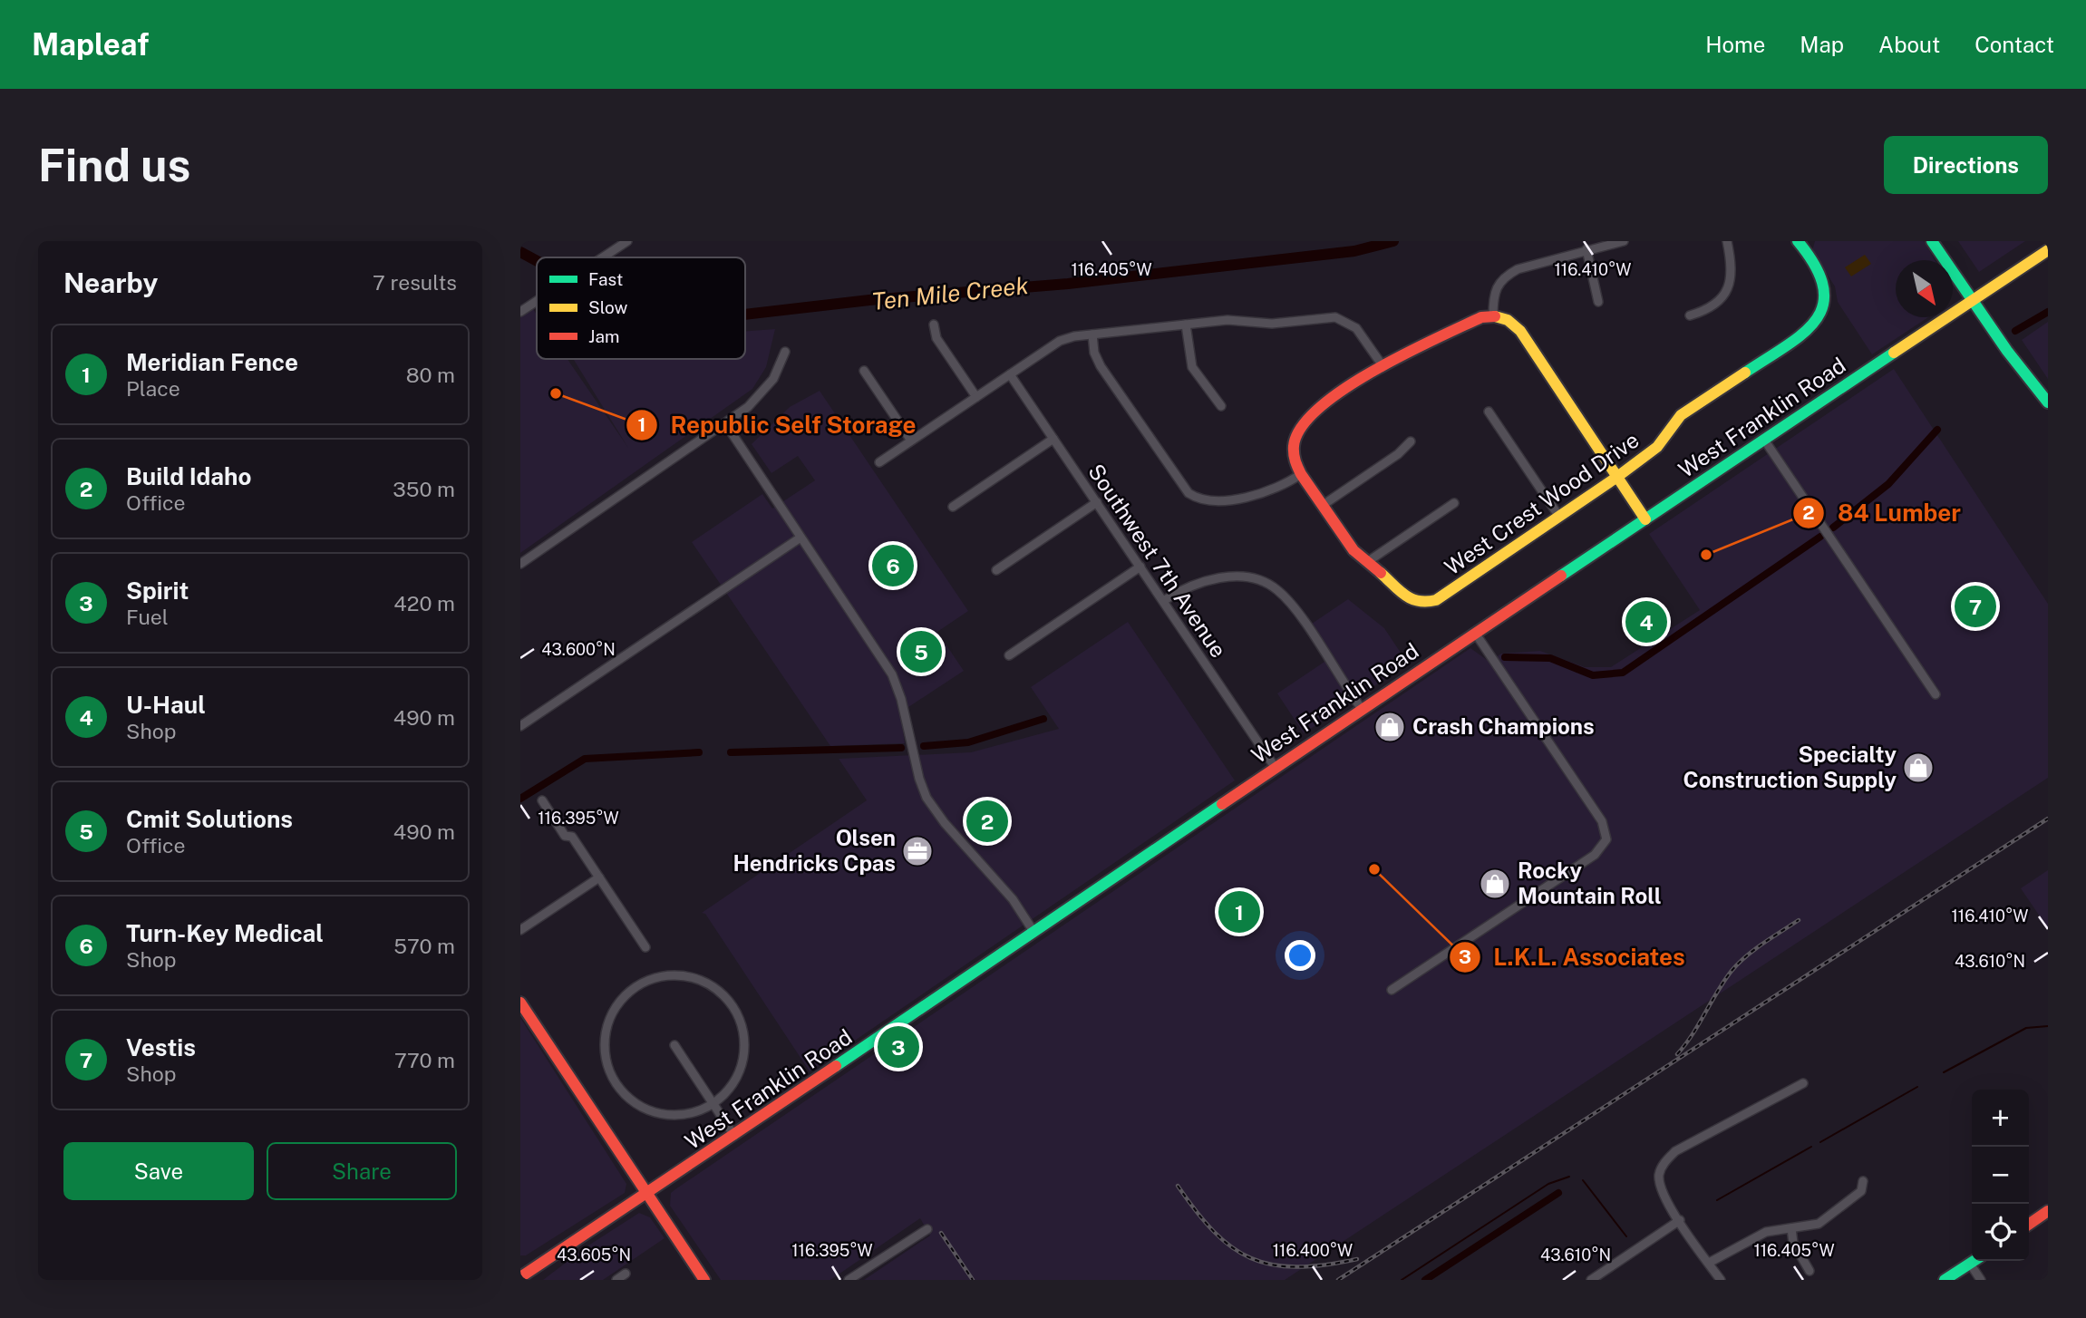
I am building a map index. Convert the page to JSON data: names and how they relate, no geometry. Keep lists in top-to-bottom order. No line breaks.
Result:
{"streets":{"main road":["West Franklin Road","West Crest Wood Drive"],"street":["Southwest 7th Avenue"]},"crossings":[["West Franklin Road","Southwest 7th Avenue"]],"water":["Ten Mile Creek"],"places":{"other":["Republic Self Storage","84 Lumber","L.K.L. Associates"],"shop":["Crash Champions","Specialty Construction Supply","Rocky Mountain Roll"],"office":["Olsen Hendricks Cpas"]},"legend":["Fast","Slow","Jam"],"north":"bottom right","page":{"header":"Mapleaf","nav":["Home","Map","About","Contact"],"buttons":["Directions",["Save","Share"]],"title":"Find us","heading":["Nearby","7 results"],"list":[{"mark":"1","name":"Meridian Fence","note":"Place","value":"80 m"},{"mark":"2","name":"Build Idaho","note":"Office","value":"350 m"},{"mark":"3","name":"Spirit","note":"Fuel","value":"420 m"},{"mark":"4","name":"U-Haul","note":"Shop","value":"490 m"},{"mark":"5","name":"Cmit Solutions","note":"Office","value":"490 m"},{"mark":"6","name":"Turn-Key Medical","note":"Shop","value":"570 m"},{"mark":"7","name":"Vestis","note":"Shop","value":"770 m"}],"pins":["6","7","4","5","2","1","3"],"map_buttons":["+","−"]},"coordinates":["116.405°W","116.410°W","43.600°N","116.395°W","43.610°N","116.400°W","43.605°N"]}
